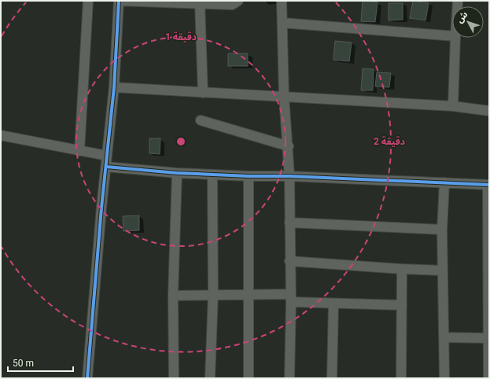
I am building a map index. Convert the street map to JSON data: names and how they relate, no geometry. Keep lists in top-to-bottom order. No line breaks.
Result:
{"scale_bar":"50 m","north":"top left","rings":["1 دقيقة","2 دقيقة"]}
